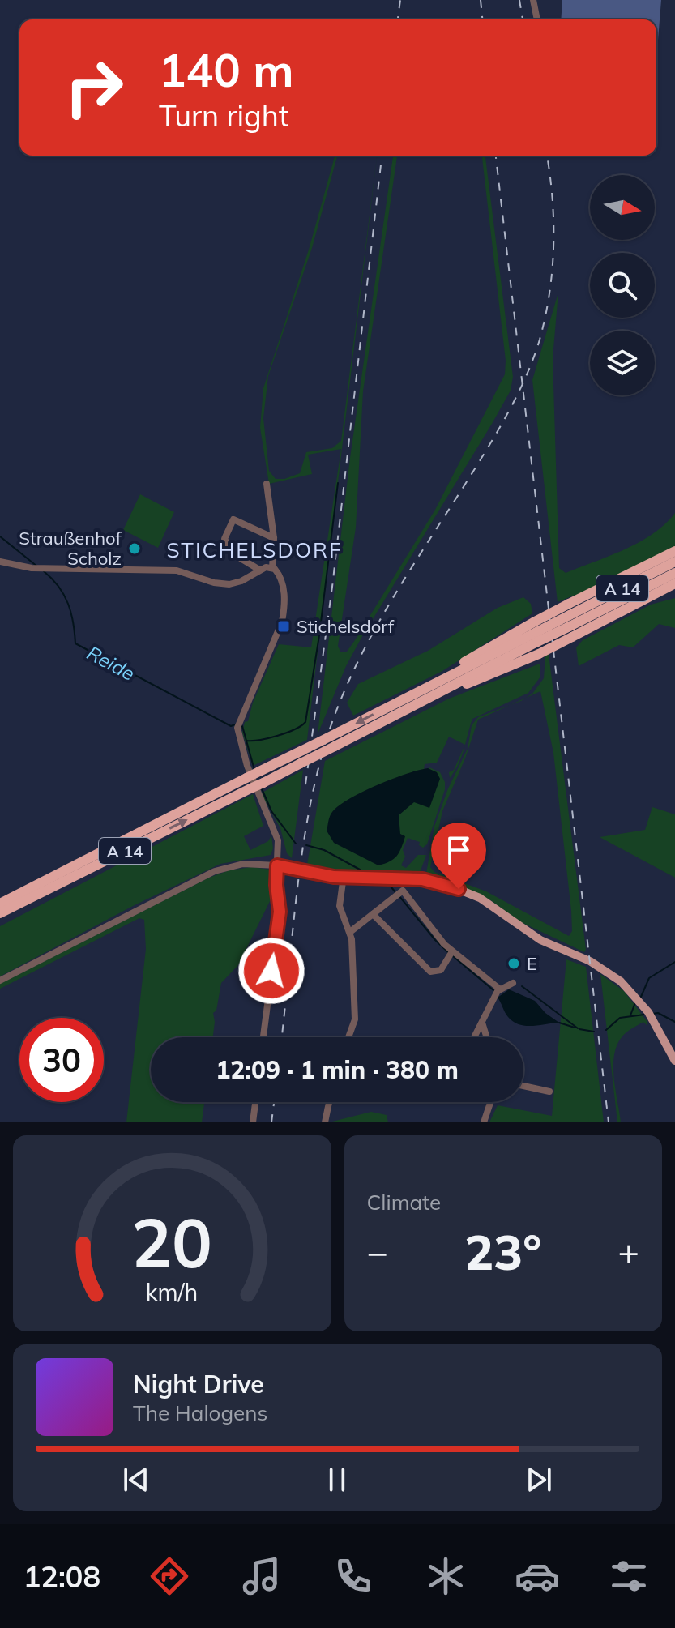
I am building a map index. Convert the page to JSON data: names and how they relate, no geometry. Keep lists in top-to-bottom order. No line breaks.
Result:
{"streets":{"highway":["A 14"]},"districts":["STICHELSDORF"],"water":["Reide"],"places":{"other":["Straußenhof Scholz","E"],"transit":["Stichelsdorf"]},"north":"right","page":{"turn":["140 m","Turn right"],"limit":"30","trip":"12:09 · 1 min · 380 m","tile":"Climate","heat":["−","23°","+"],"song":["Night Drive","The Halogens"],"tabs":"12:08","gauge":["20","km/h"]}}
